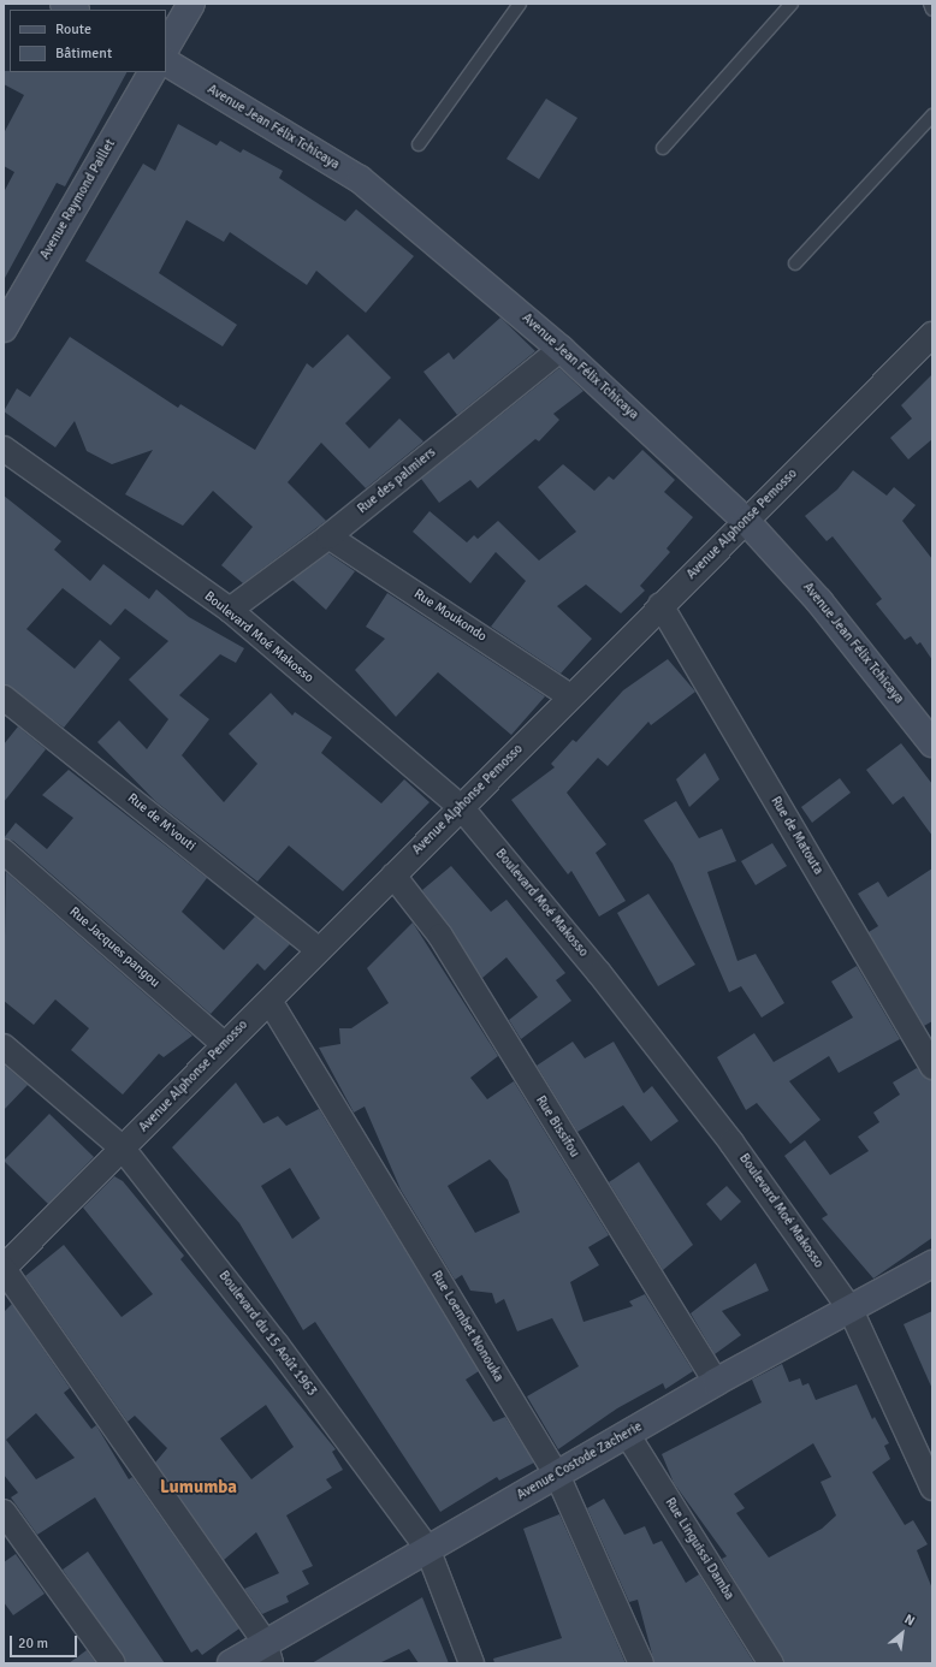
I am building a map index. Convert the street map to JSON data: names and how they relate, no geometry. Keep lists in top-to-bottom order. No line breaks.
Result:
{"streets":{"street":["Avenue Jean Félix Tchicaya","Avenue Raymond Paillet","Rue des palmiers","Avenue Alphonse Pemosso","Rue Moukondo","Boulevard Moé Makosso","Rue de M'vouti","Rue de Matouta","Rue Jacques pangou","Rue Bissifou","Rue Loembet Nonouka","Boulevard du 15 Août 1963","Avenue Costode Zacherie","Rue Linguissi Damba"]},"crossings":[["Avenue Jean Félix Tchicaya","Rue des palmiers"],["Avenue Jean Félix Tchicaya","Avenue Alphonse Pemosso"],["Rue des palmiers","Rue Moukondo"],["Rue des palmiers","Boulevard Moé Makosso"],["Avenue Alphonse Pemosso","Rue Moukondo"],["Avenue Alphonse Pemosso","Boulevard Moé Makosso"],["Avenue Alphonse Pemosso","Rue de M'vouti"],["Avenue Alphonse Pemosso","Rue de Matouta"],["Avenue Alphonse Pemosso","Rue Jacques pangou"],["Avenue Alphonse Pemosso","Rue Bissifou"],["Avenue Alphonse Pemosso","Rue Loembet Nonouka"],["Avenue Alphonse Pemosso","Boulevard du 15 Août 1963"],["Boulevard Moé Makosso","Avenue Costode Zacherie"],["Rue Bissifou","Avenue Costode Zacherie"],["Rue Loembet Nonouka","Avenue Costode Zacherie"],["Boulevard du 15 Août 1963","Avenue Costode Zacherie"],["Avenue Costode Zacherie","Rue Linguissi Damba"]],"districts":["Lumumba"],"legend":["Route","Bâtiment"],"scale_bar":"20 m","north":"top right"}
